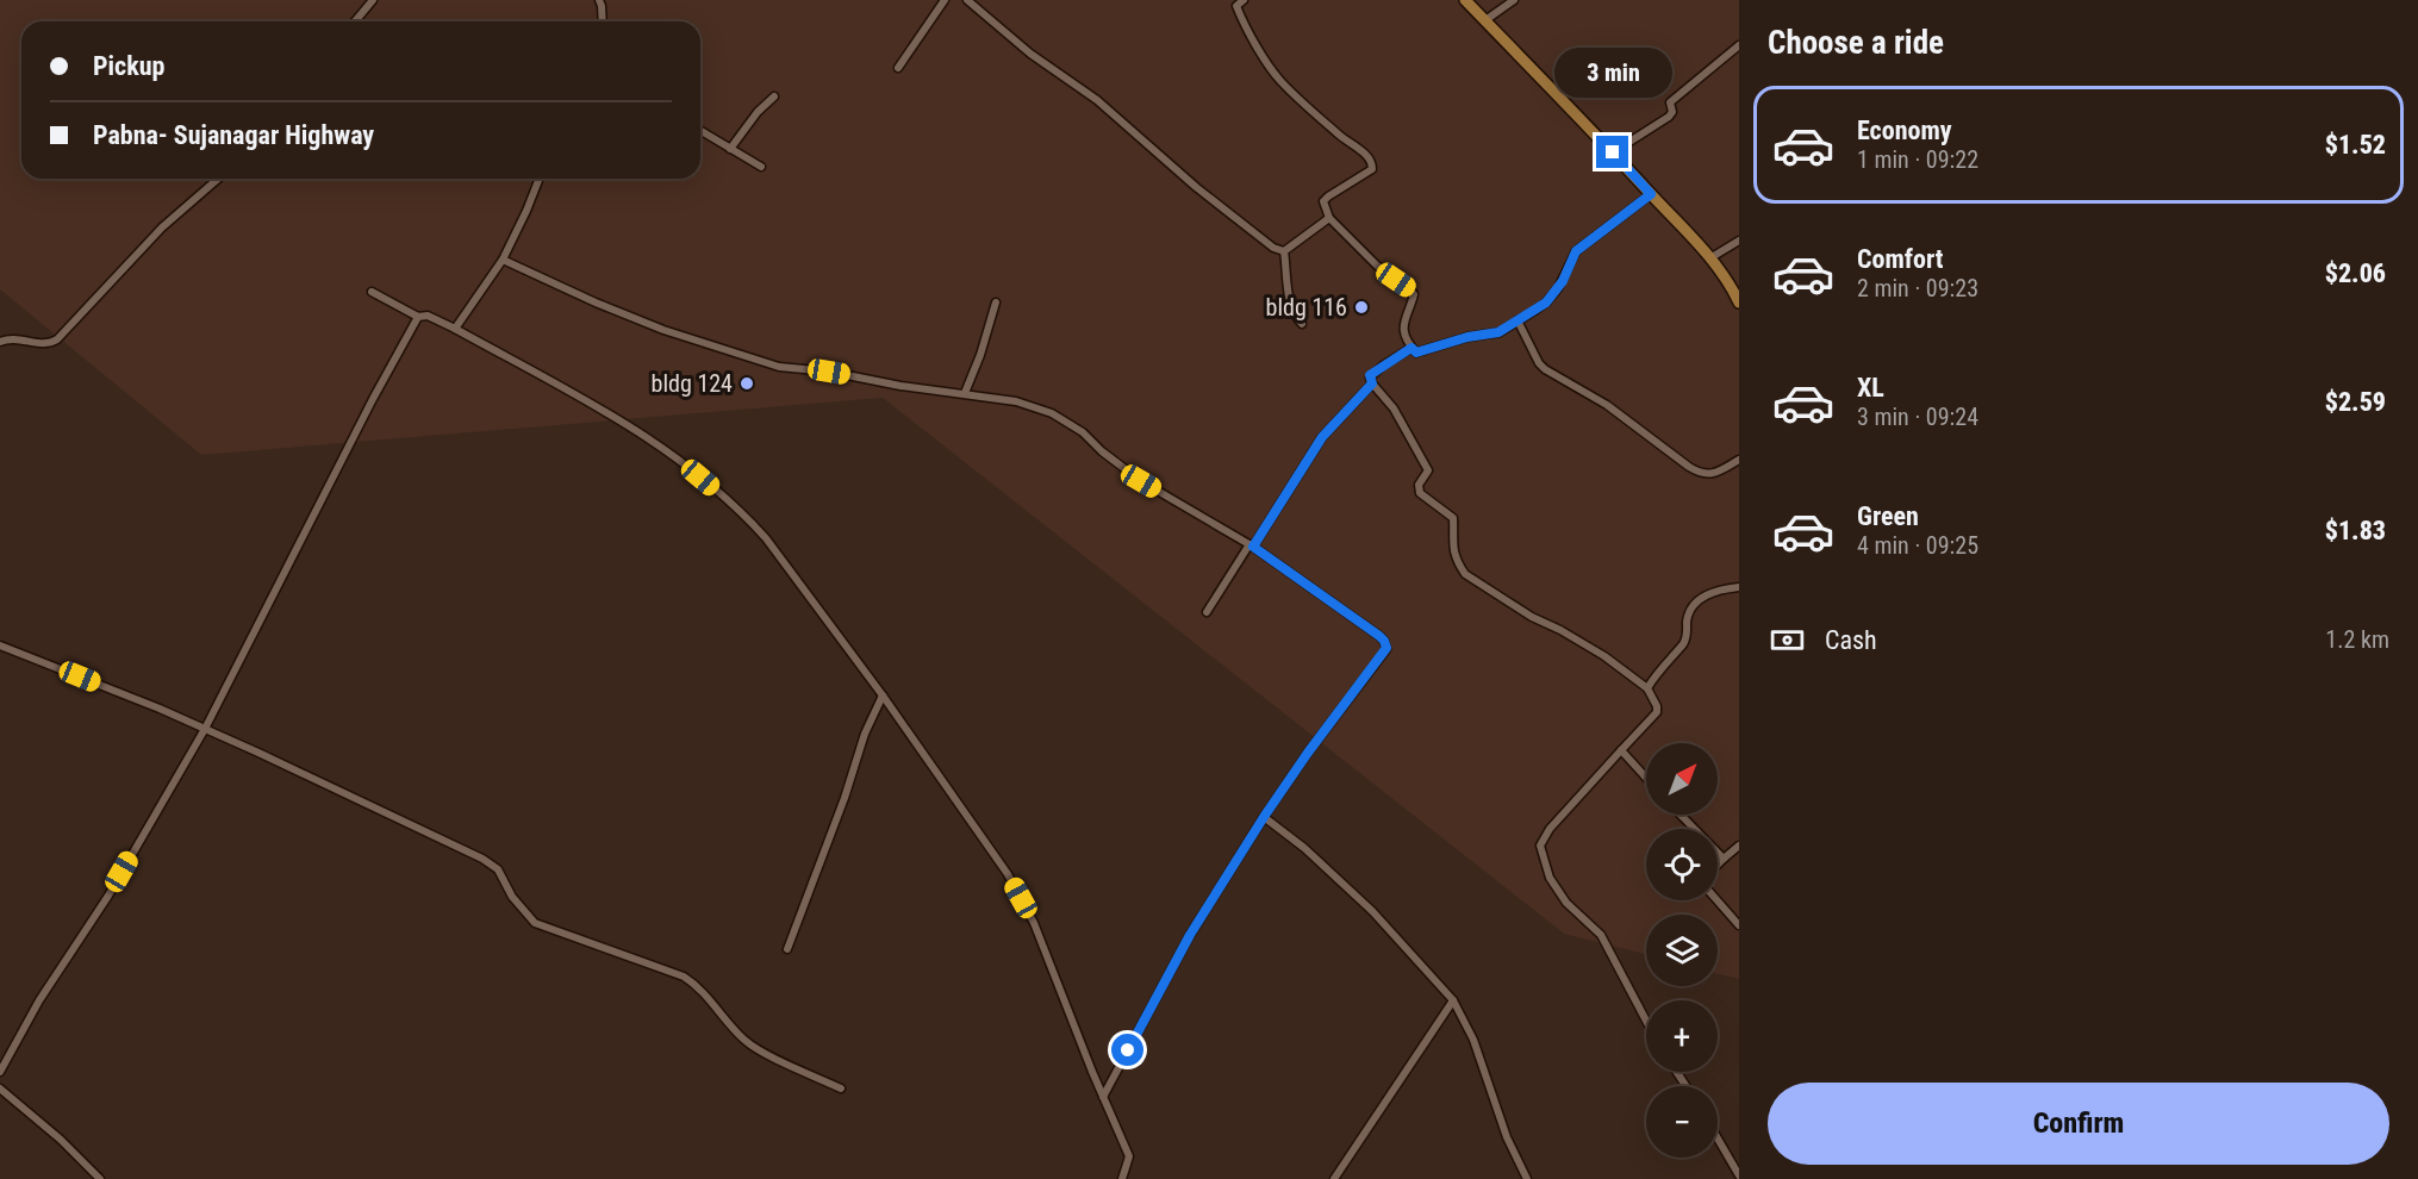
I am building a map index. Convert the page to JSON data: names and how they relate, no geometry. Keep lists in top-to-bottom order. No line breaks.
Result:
{"places":["bldg 116","bldg 124"],"north":"top right","page":{"heading":"Choose a ride","banner":["Pickup","Pabna- Sujanagar Highway"],"bubble":"3 min","list":[{"name":"Economy","note":"1 min · 09:22","value":"$1.52"},{"name":"Comfort","note":"2 min · 09:23","value":"$2.06"},{"name":"XL","note":"3 min · 09:24","value":"$2.59"},{"name":"Green","note":"4 min · 09:25","value":"$1.83"}],"pay":["Cash","1.2 km"],"map_buttons":["+","−"],"buttons":"Confirm"}}
